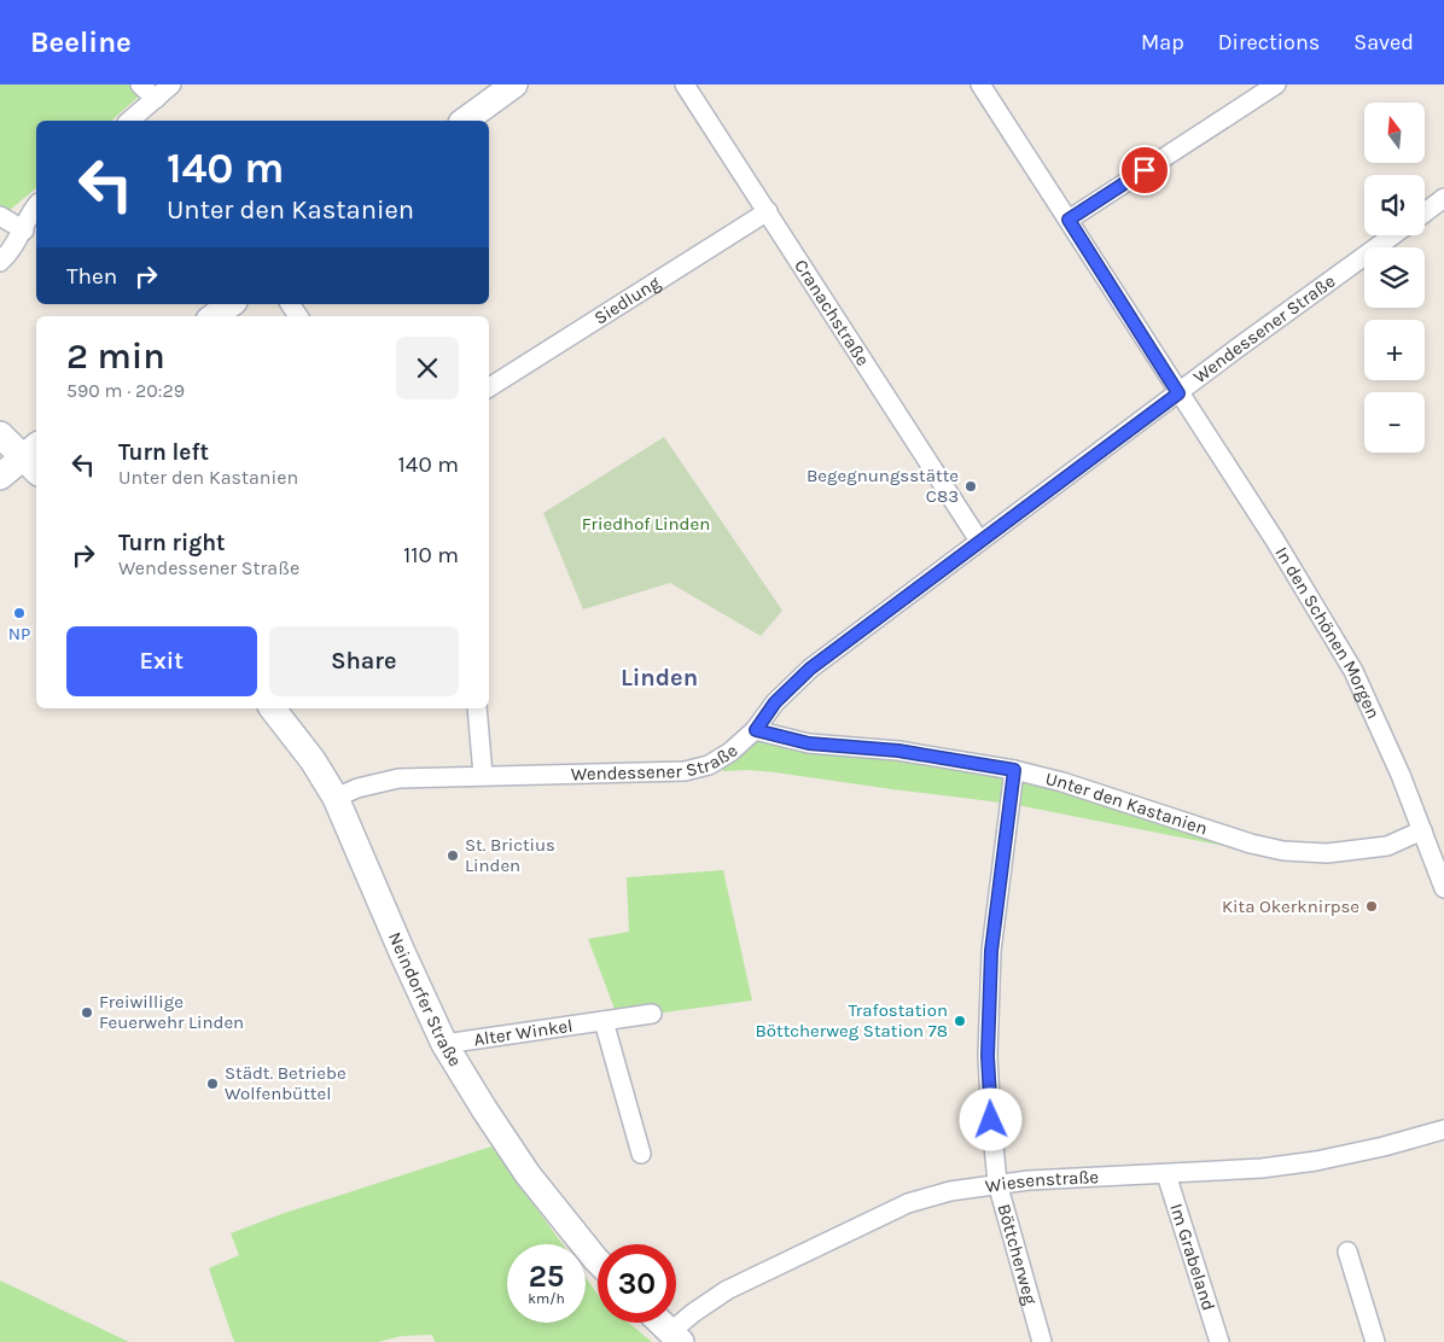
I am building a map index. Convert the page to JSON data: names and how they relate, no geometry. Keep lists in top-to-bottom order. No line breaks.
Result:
{"streets":{"street":["Siedlung","Cranachstraße","Wendessener Straße","In den Schönen Morgen","Unter den Kastanien","Neindorfer Straße","Alter Winkel","Wiesenstraße","Böttcherweg","Im Grabeland"]},"crossings":[["Siedlung","Cranachstraße"],["Cranachstraße","Wendessener Straße"],["Wendessener Straße","In den Schönen Morgen"],["Wendessener Straße","Unter den Kastanien"],["Wendessener Straße","Neindorfer Straße"],["In den Schönen Morgen","Unter den Kastanien"],["Unter den Kastanien","Böttcherweg"],["Neindorfer Straße","Alter Winkel"],["Wiesenstraße","Böttcherweg"],["Wiesenstraße","Im Grabeland"]],"districts":["Linden"],"parks":["Friedhof Linden"],"places":["Begegnungsstätte C83","NP","St. Brictius Linden","Kita Okerknirpse","Freiwillige Feuerwehr Linden","Trafostation Böttcherweg Station 78","Städt. Betriebe Wolfenbüttel"],"north":"top","page":{"header":"Beeline","nav":["Map","Directions","Saved"],"map_buttons":["+","−"],"turn":["140 m","Unter den Kastanien"],"then":"Then","heading":["2 min","590 m · 20:29"],"list":[{"name":"Turn left","note":"Unter den Kastanien","value":"140 m"},{"name":"Turn right","note":"Wendessener Straße","value":"110 m"}],"buttons":["Exit","Share"],"speed":"25 km/h","limit":"30"}}
